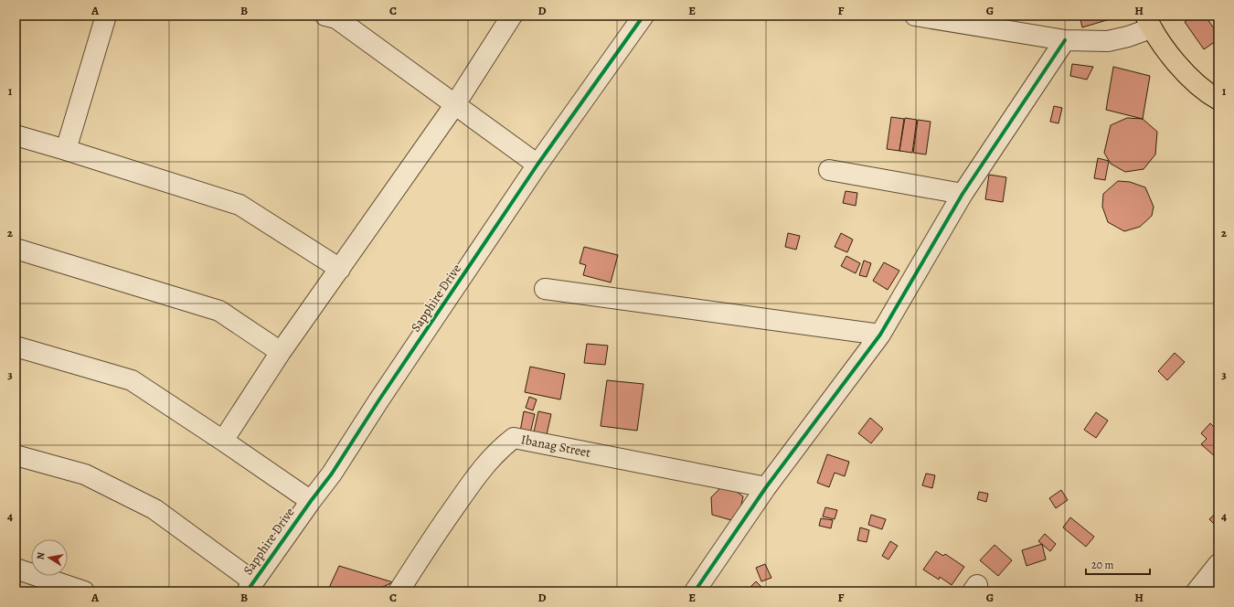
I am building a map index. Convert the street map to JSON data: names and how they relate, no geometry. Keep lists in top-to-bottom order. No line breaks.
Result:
{"streets":{"street":["Sapphire Drive","Ibanag Street"]},"scale_bar":"20 m","north":"left","grid":{"columns":["A","B","C","D","E","F","G","H"],"rows":["1","2","3","4"]}}
